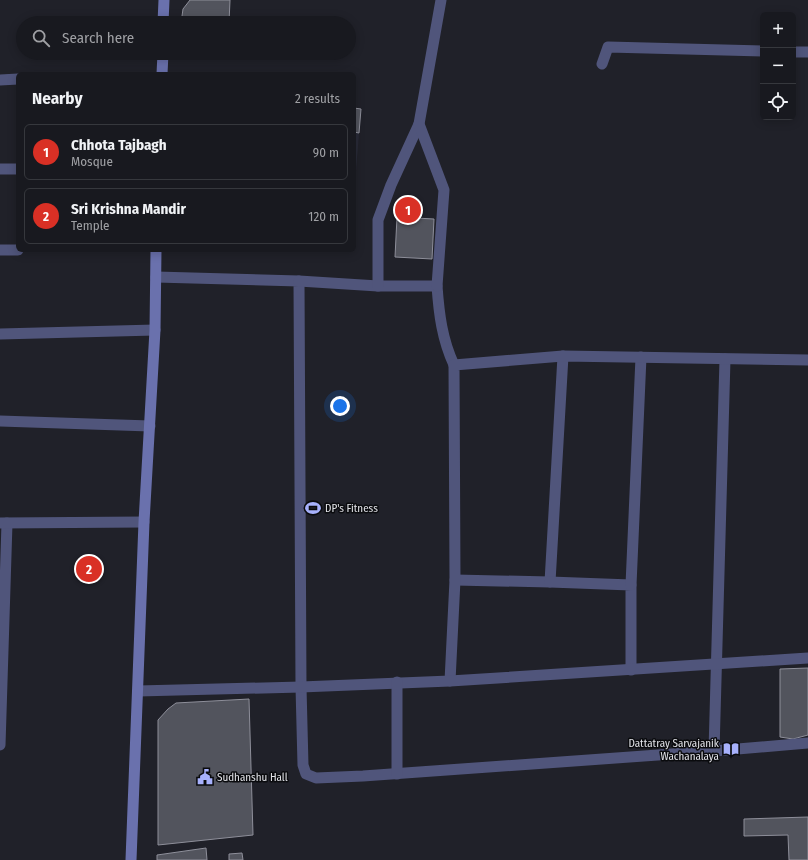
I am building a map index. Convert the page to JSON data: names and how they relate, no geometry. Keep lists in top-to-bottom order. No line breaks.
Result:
{"places":{"sports":["DP's Fitness"],"library":["Dattatray Sarvajanik Wachanalaya"],"public building":["Sudhanshu Hall"]},"page":{"map_buttons":["+","−"],"search":"Search here","heading":["Nearby","2 results"],"list":[{"mark":"1","name":"Chhota Tajbagh","note":"Mosque","value":"90 m"},{"mark":"2","name":"Sri Krishna Mandir","note":"Temple","value":"120 m"}],"pins":["1","2"]}}
